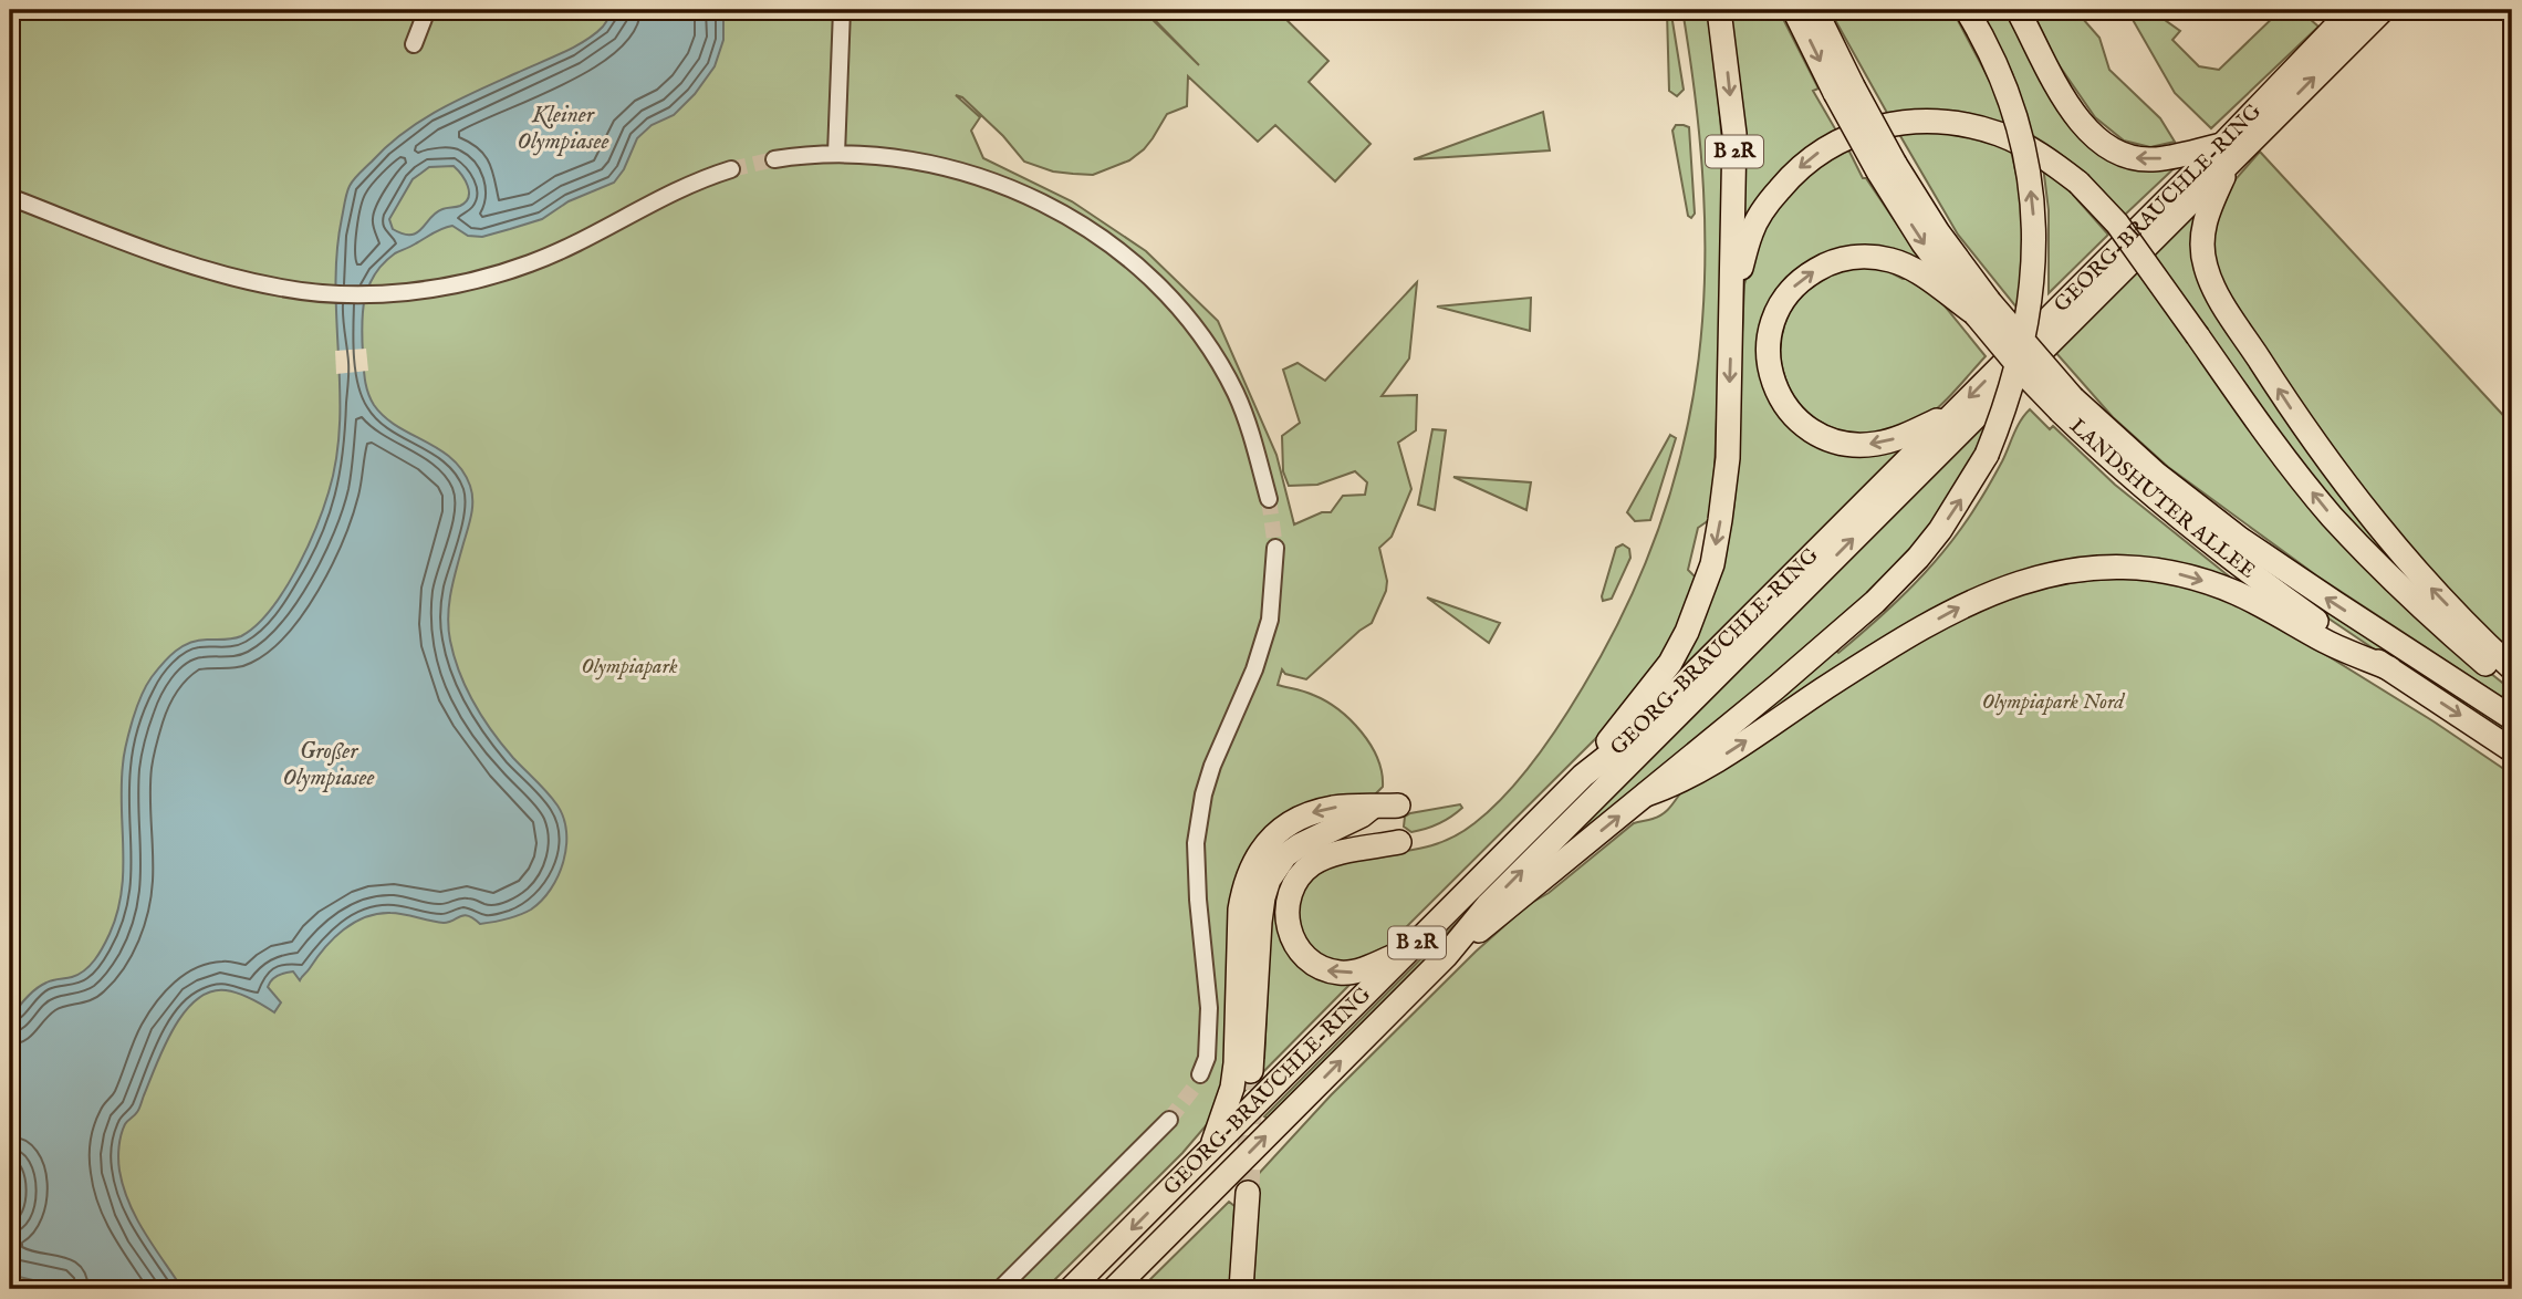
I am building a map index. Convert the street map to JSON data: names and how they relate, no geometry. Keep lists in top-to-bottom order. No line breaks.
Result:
{"streets":{"highway":["B 2R","GEORG-BRAUCHLE-RING","LANDSHUTER ALLEE"]},"crossings":[["B 2R","GEORG-BRAUCHLE-RING"]],"water":["Kleiner Olympiasee","Großer Olympiasee"],"parks":["Olympiapark","Olympiapark Nord"]}
